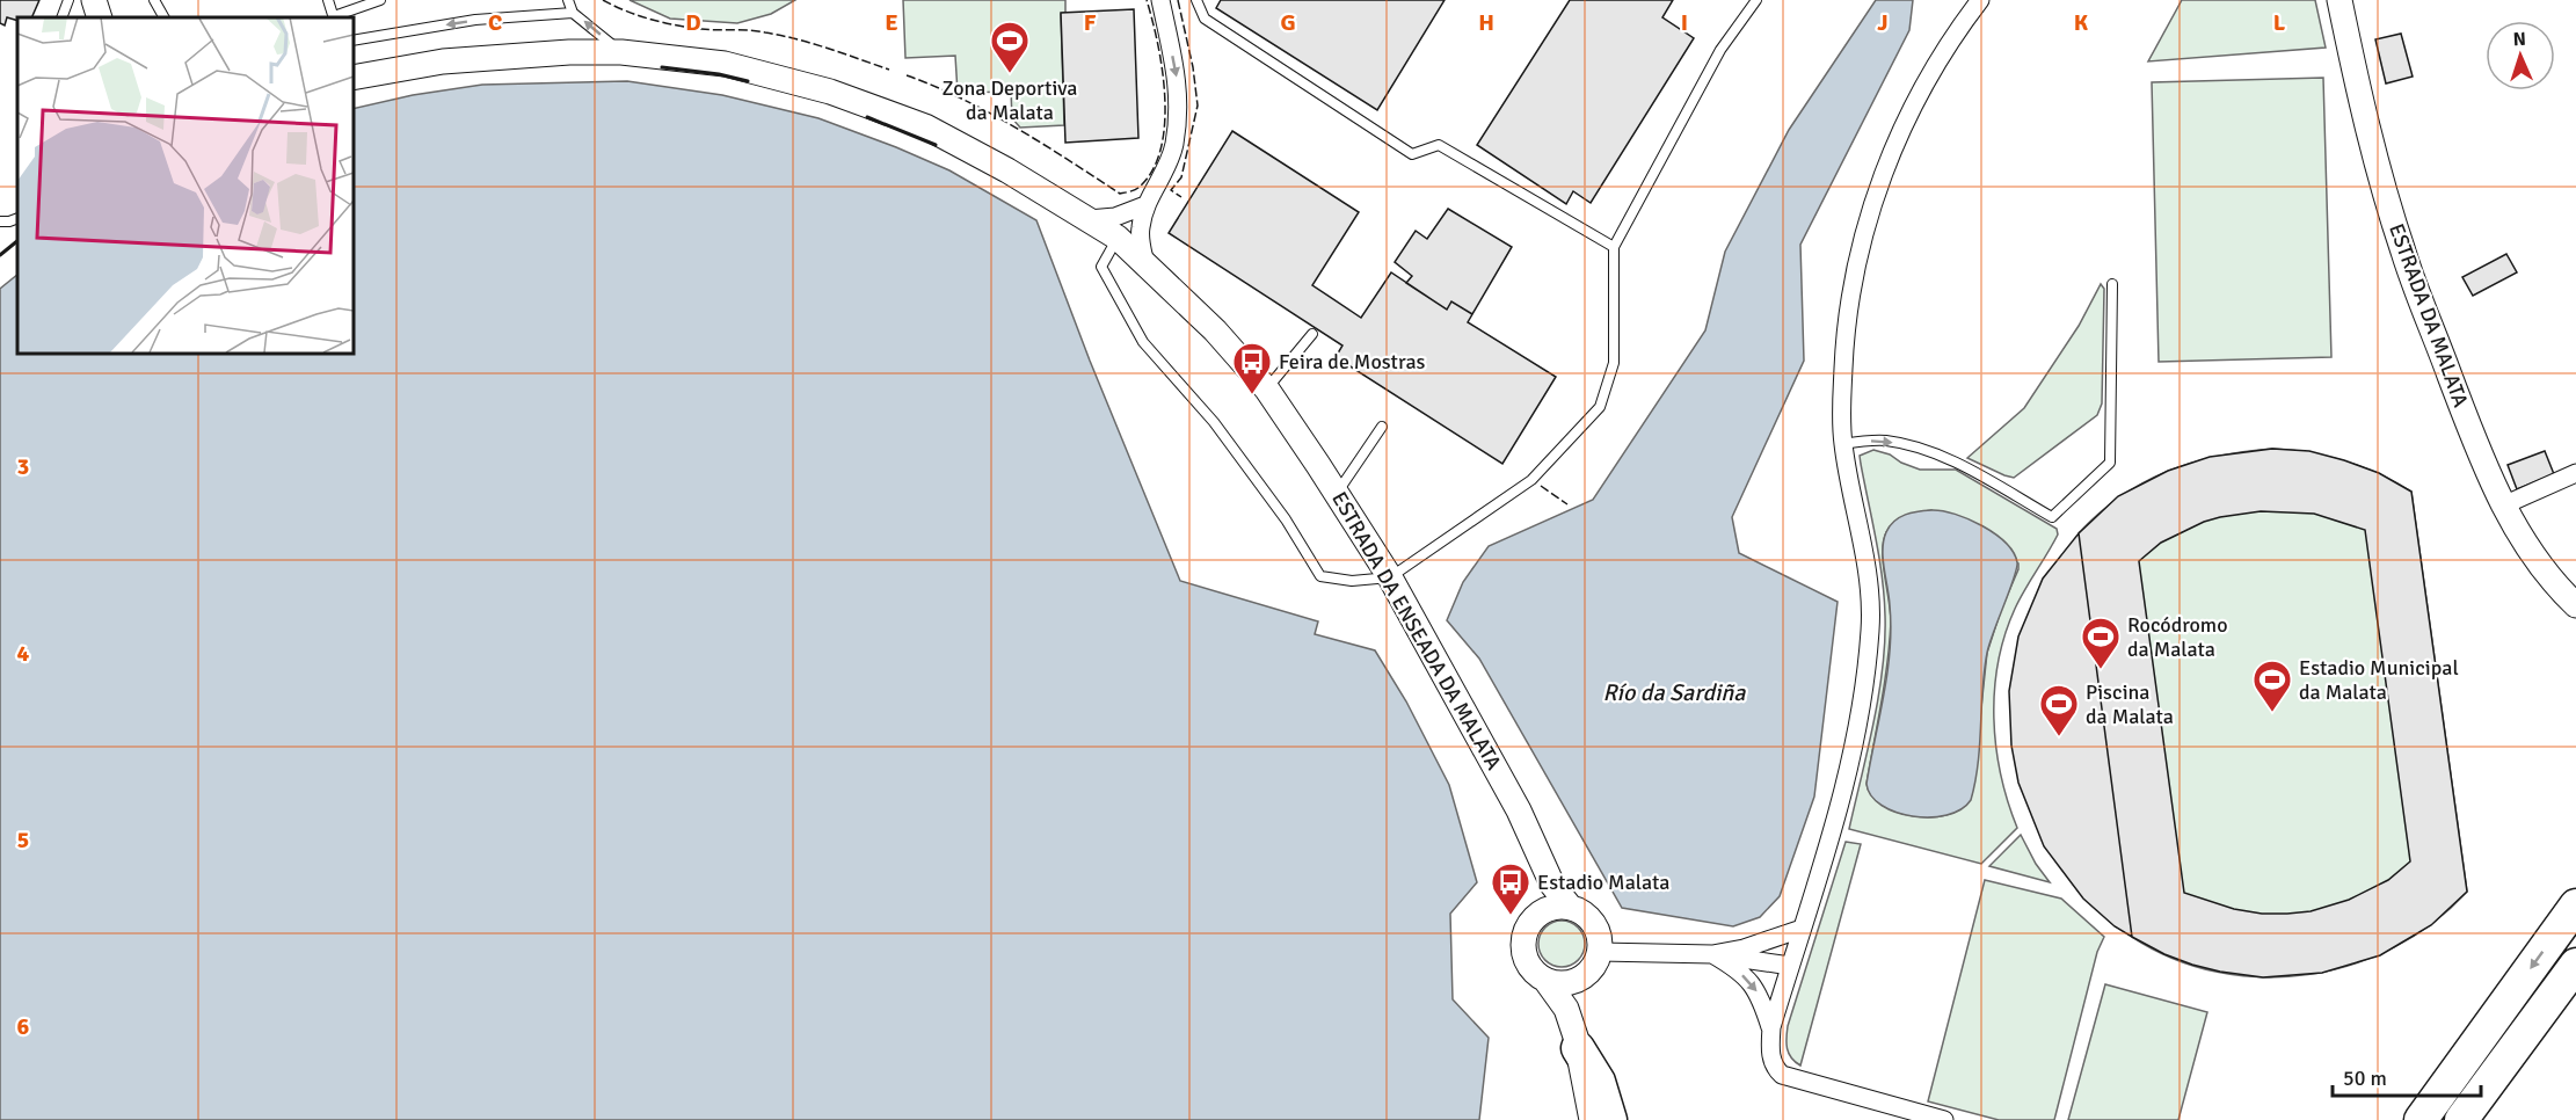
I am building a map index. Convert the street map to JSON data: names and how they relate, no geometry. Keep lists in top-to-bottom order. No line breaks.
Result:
{"streets":{"main road":["ESTRADA DA MALATA","ESTRADA DA ENSEADA DA MALATA"]},"water":["Río da Sardiña"],"places":{"sports":["Zona Deportiva da Malata","Rocódromo da Malata","Estadio Municipal da Malata","Piscina da Malata"],"bus stop":["Feira de Mostras","Estadio Malata"]},"scale_bar":"50 m","north":"top","grid":{"columns":["C","D","E","F","G","H","I","J","K","L"],"rows":["3","4","5","6"]}}
